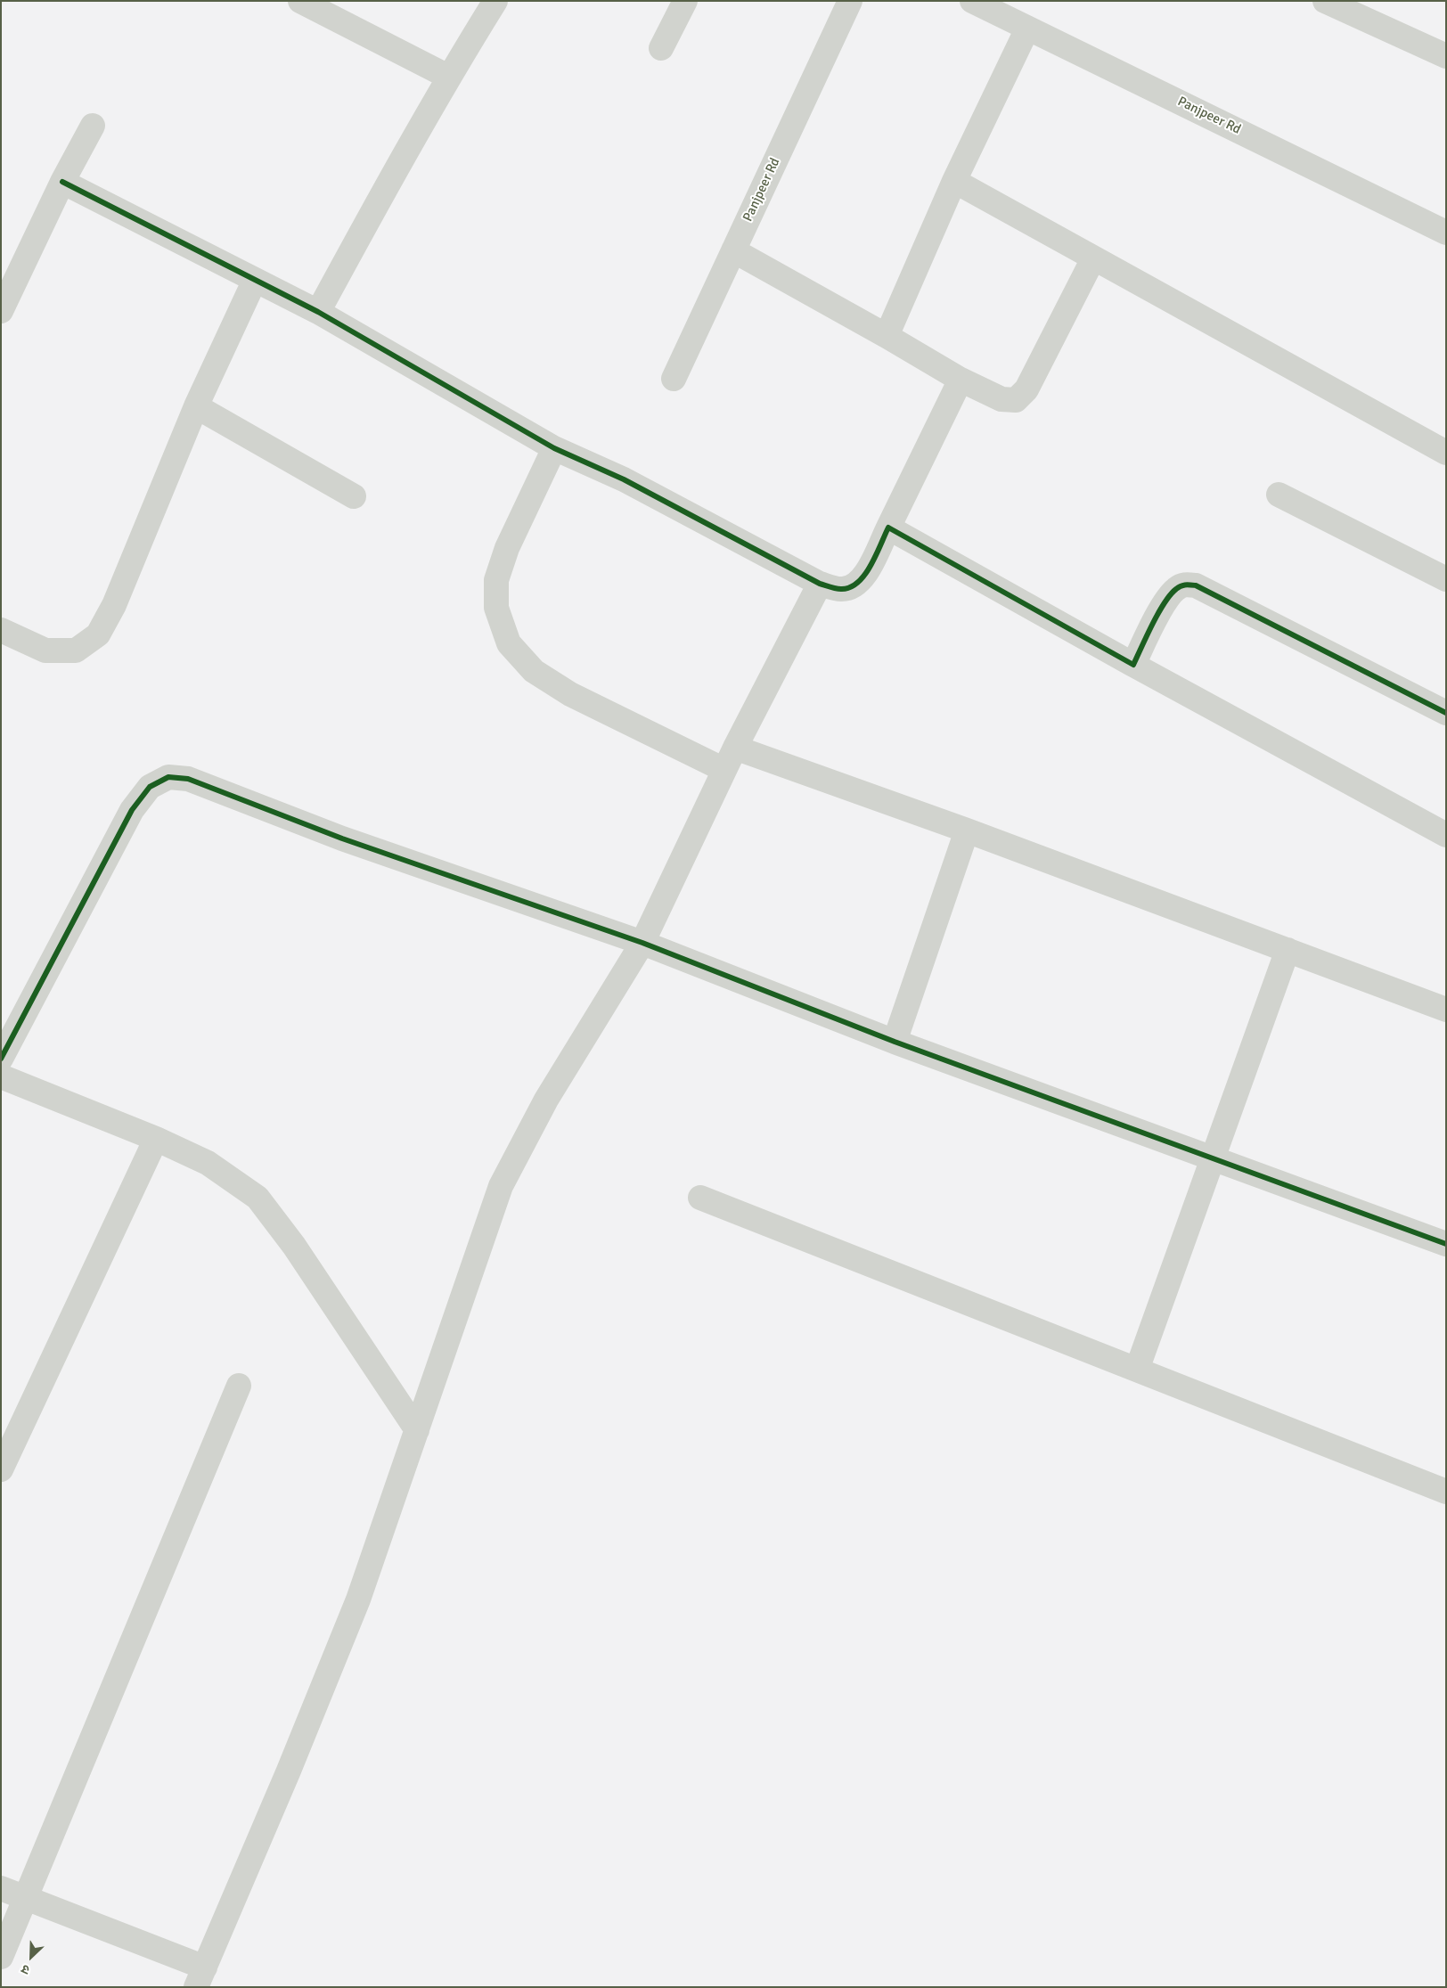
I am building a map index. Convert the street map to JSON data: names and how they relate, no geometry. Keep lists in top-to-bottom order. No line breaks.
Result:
{"streets":{"street":["Panjpeer Rd"]},"north":"bottom left"}
